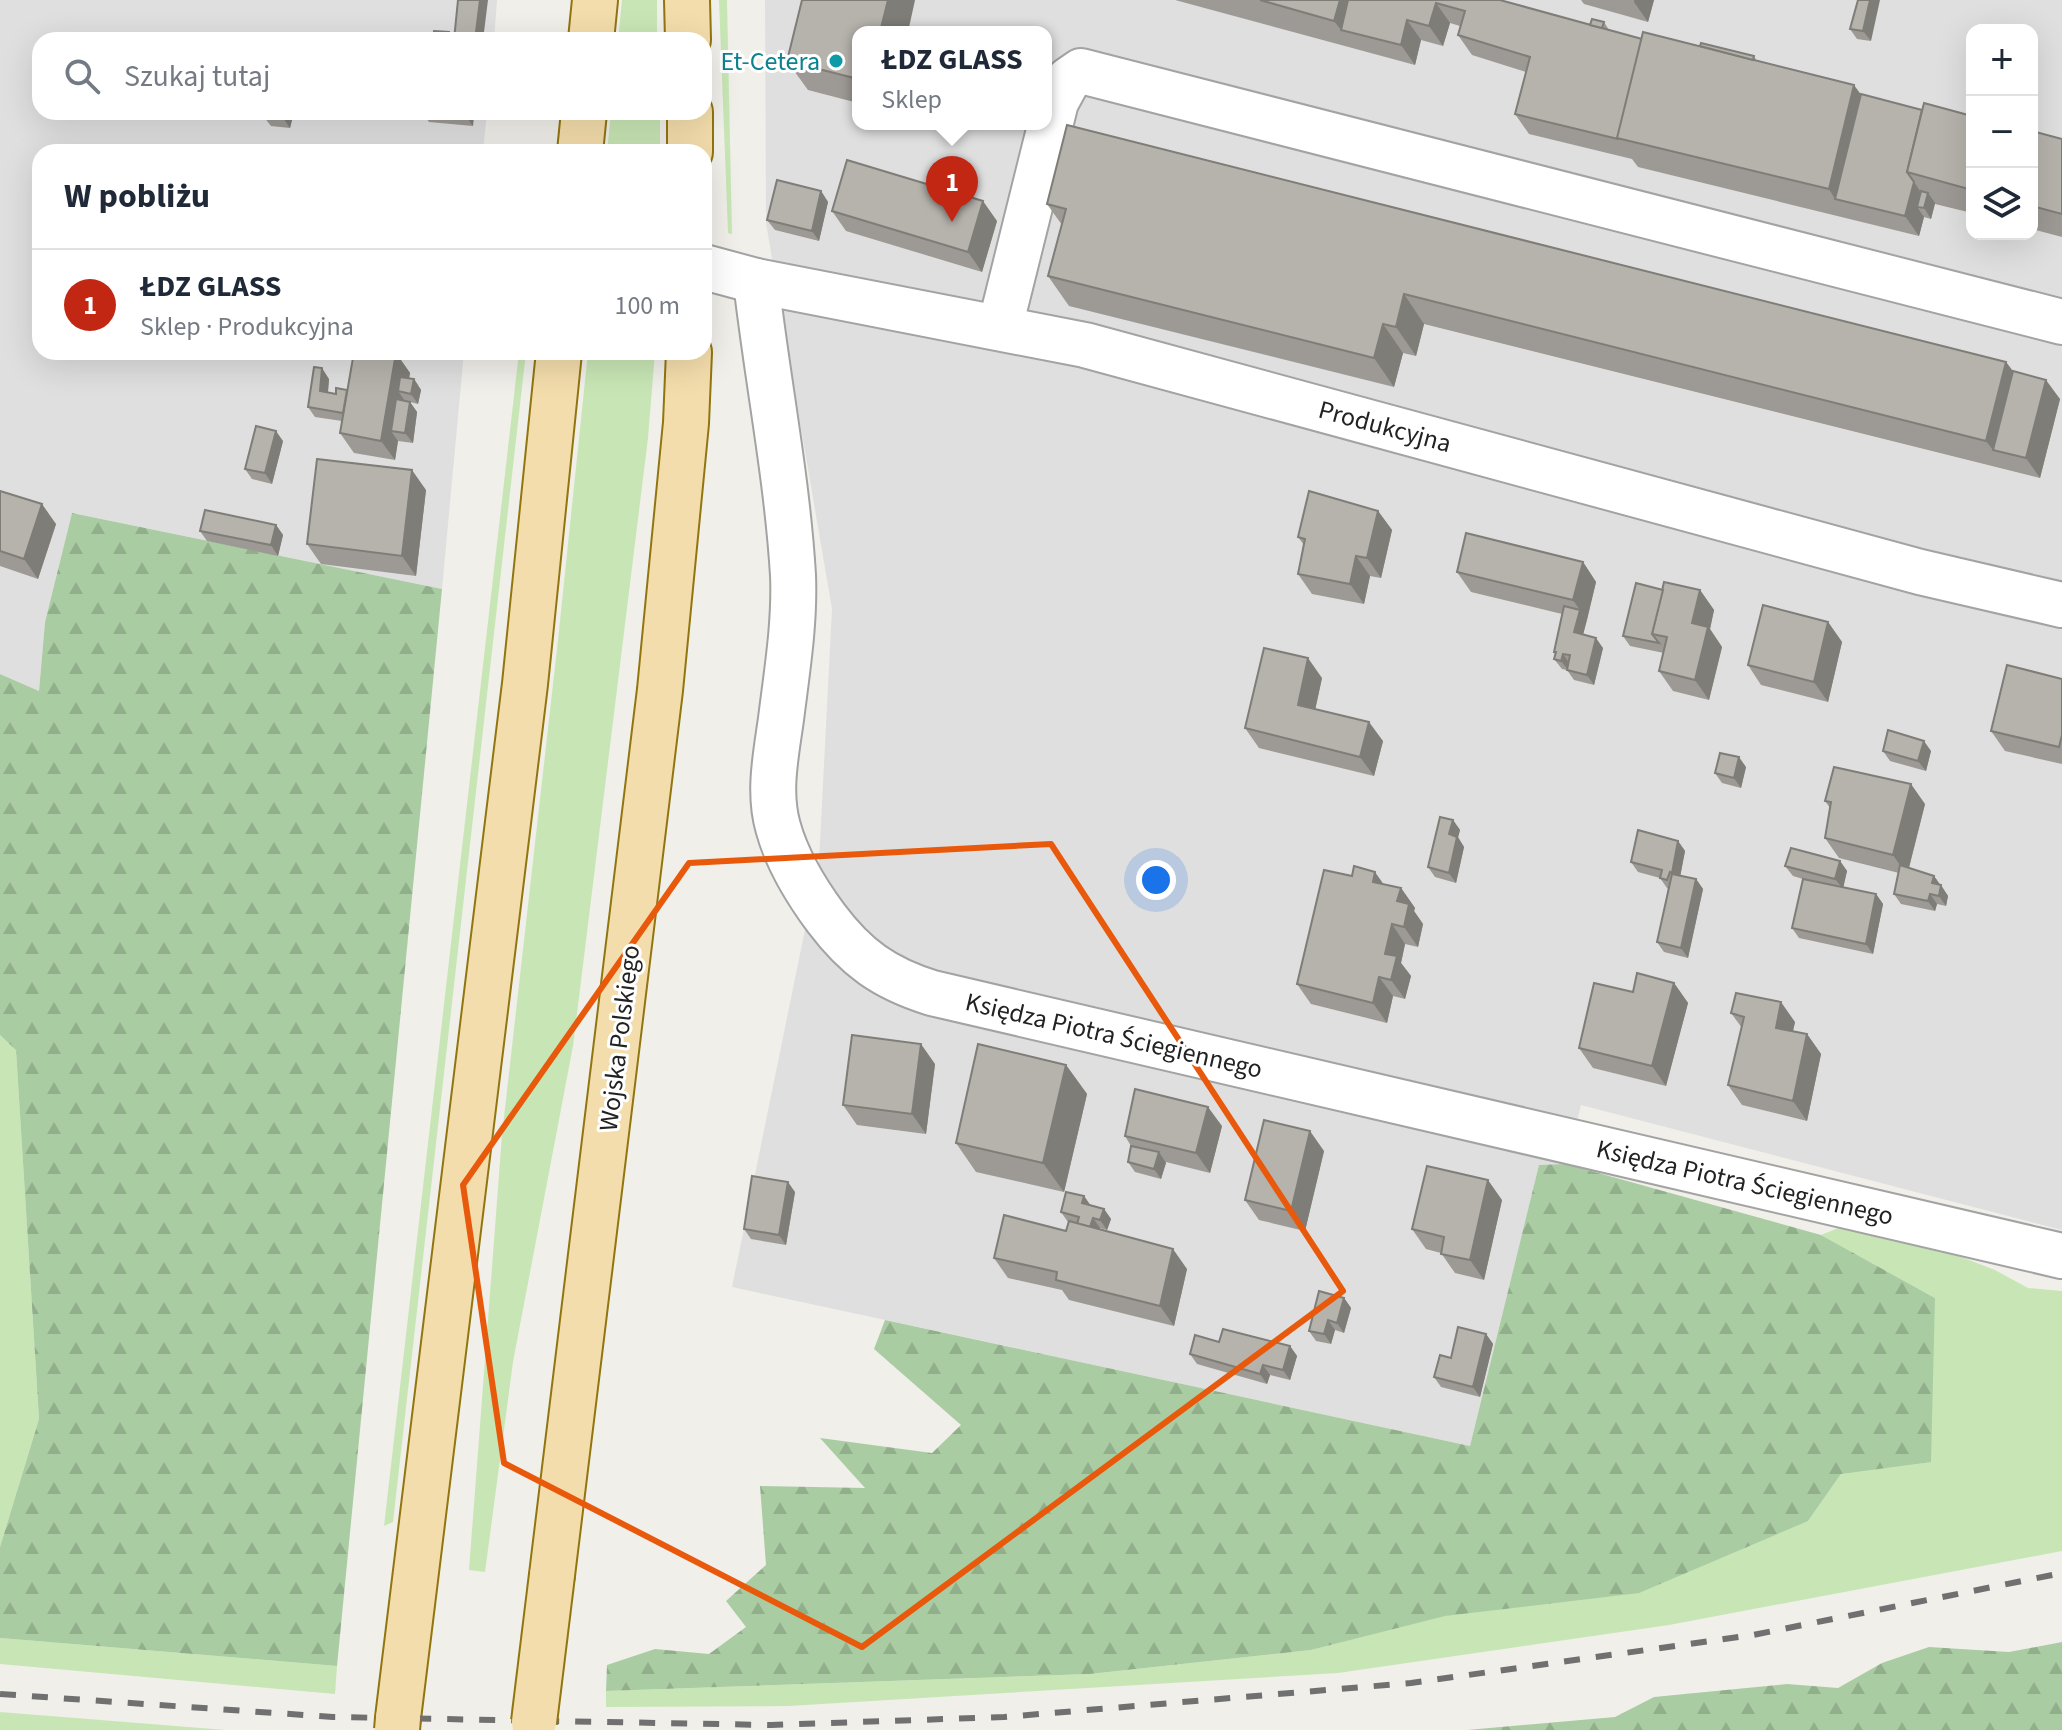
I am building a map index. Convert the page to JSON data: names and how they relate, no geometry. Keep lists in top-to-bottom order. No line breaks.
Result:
{"streets":{"main road":["Wojska Polskiego"],"street":["Produkcyjna","Księdza Piotra Ściegiennego"]},"crossings":[["Produkcyjna","Księdza Piotra Ściegiennego"]],"places":["Et-Cetera"],"page":{"map_buttons":["+","−"],"popup":["ŁDZ GLASS","Sklep"],"search":"Szukaj tutaj","heading":"W pobliżu","pins":"1","list":[{"mark":"1","name":"ŁDZ GLASS","note":"Sklep · Produkcyjna","value":"100 m"}]}}
